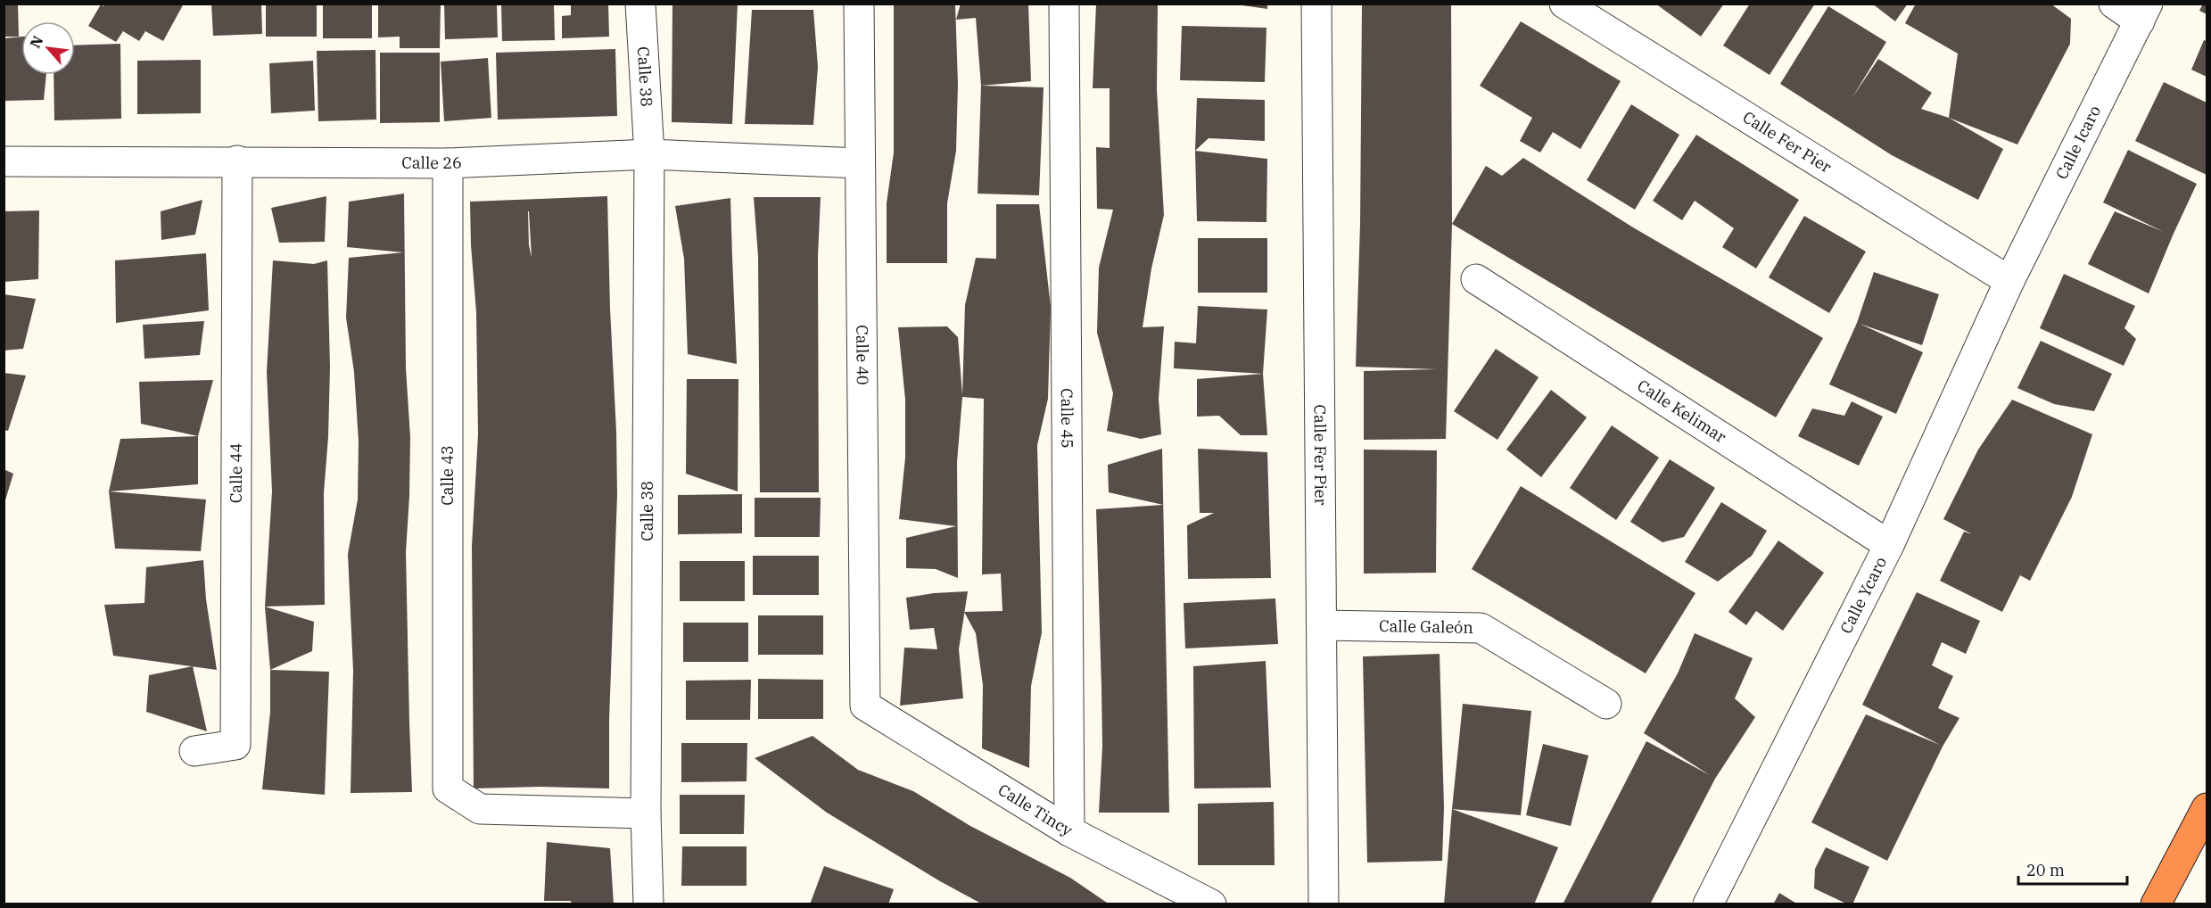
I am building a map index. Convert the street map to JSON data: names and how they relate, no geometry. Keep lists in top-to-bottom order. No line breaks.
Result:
{"streets":{"street":["Calle 38","Calle Fer Pier","Calle Icaro","Calle 26","Calle 40","Calle Kelimar","Calle 45","Calle 44","Calle 43","Calle Ycaro","Calle Galeón","Calle Tincy"]},"crossings":[["Calle 38","Calle 26"],["Calle 38","Calle 43"],["Calle Fer Pier","Calle Icaro"],["Calle Fer Pier","Calle Ycaro"],["Calle Fer Pier","Calle Galeón"],["Calle Icaro","Calle Ycaro"],["Calle 26","Calle 40"],["Calle 26","Calle 44"],["Calle 26","Calle 43"],["Calle 40","Calle Tincy"],["Calle Kelimar","Calle Ycaro"],["Calle 45","Calle Tincy"]],"scale_bar":"20 m","north":"top left"}
